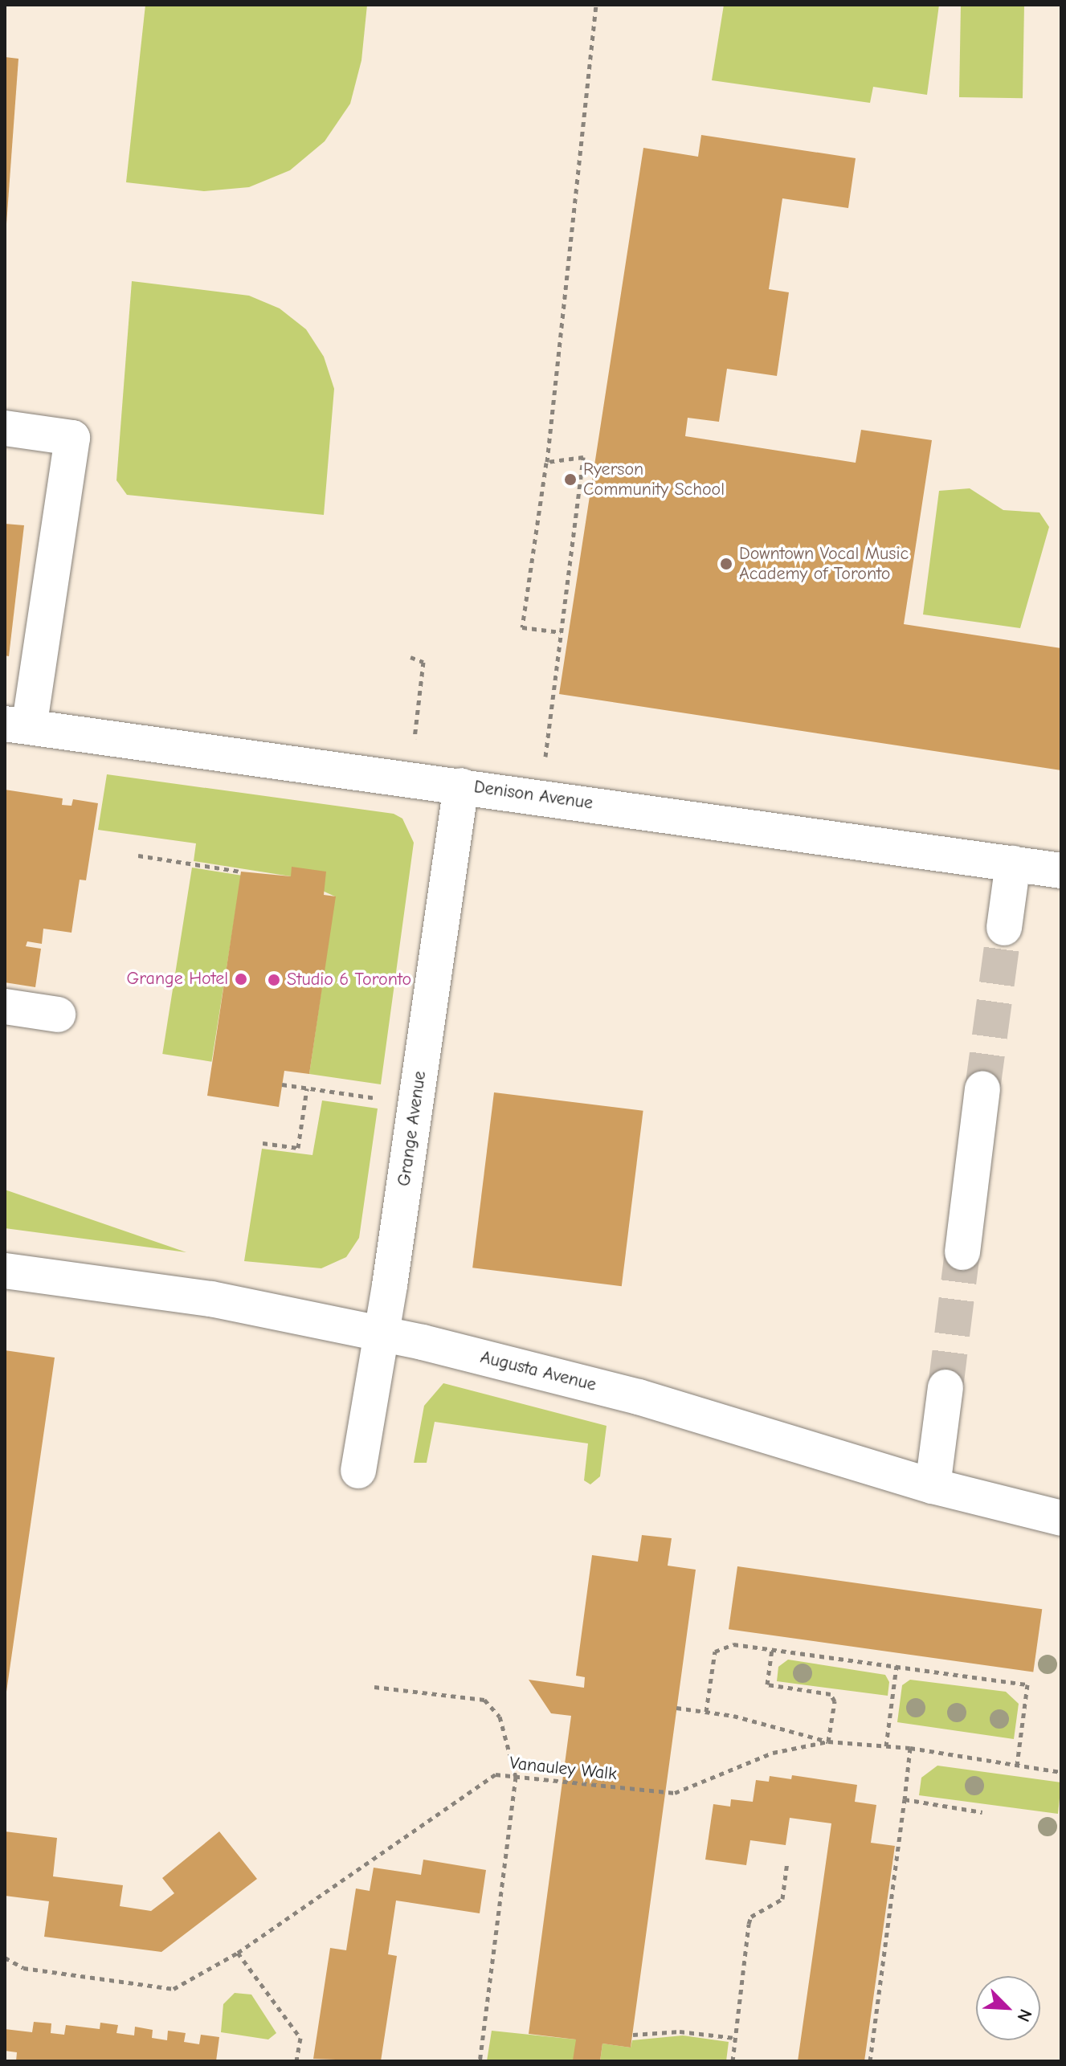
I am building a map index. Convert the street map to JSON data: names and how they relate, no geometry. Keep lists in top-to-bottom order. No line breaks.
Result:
{"streets":{"street":["Denison Avenue","Grange Avenue","Augusta Avenue"],"path":["Vanauley Walk"]},"crossings":[["Denison Avenue","Grange Avenue"],["Grange Avenue","Augusta Avenue"]],"places":["Ryerson Community School","Downtown Vocal Music Academy of Toronto","Grange Hotel","Studio 6 Toronto"],"north":"bottom right"}
